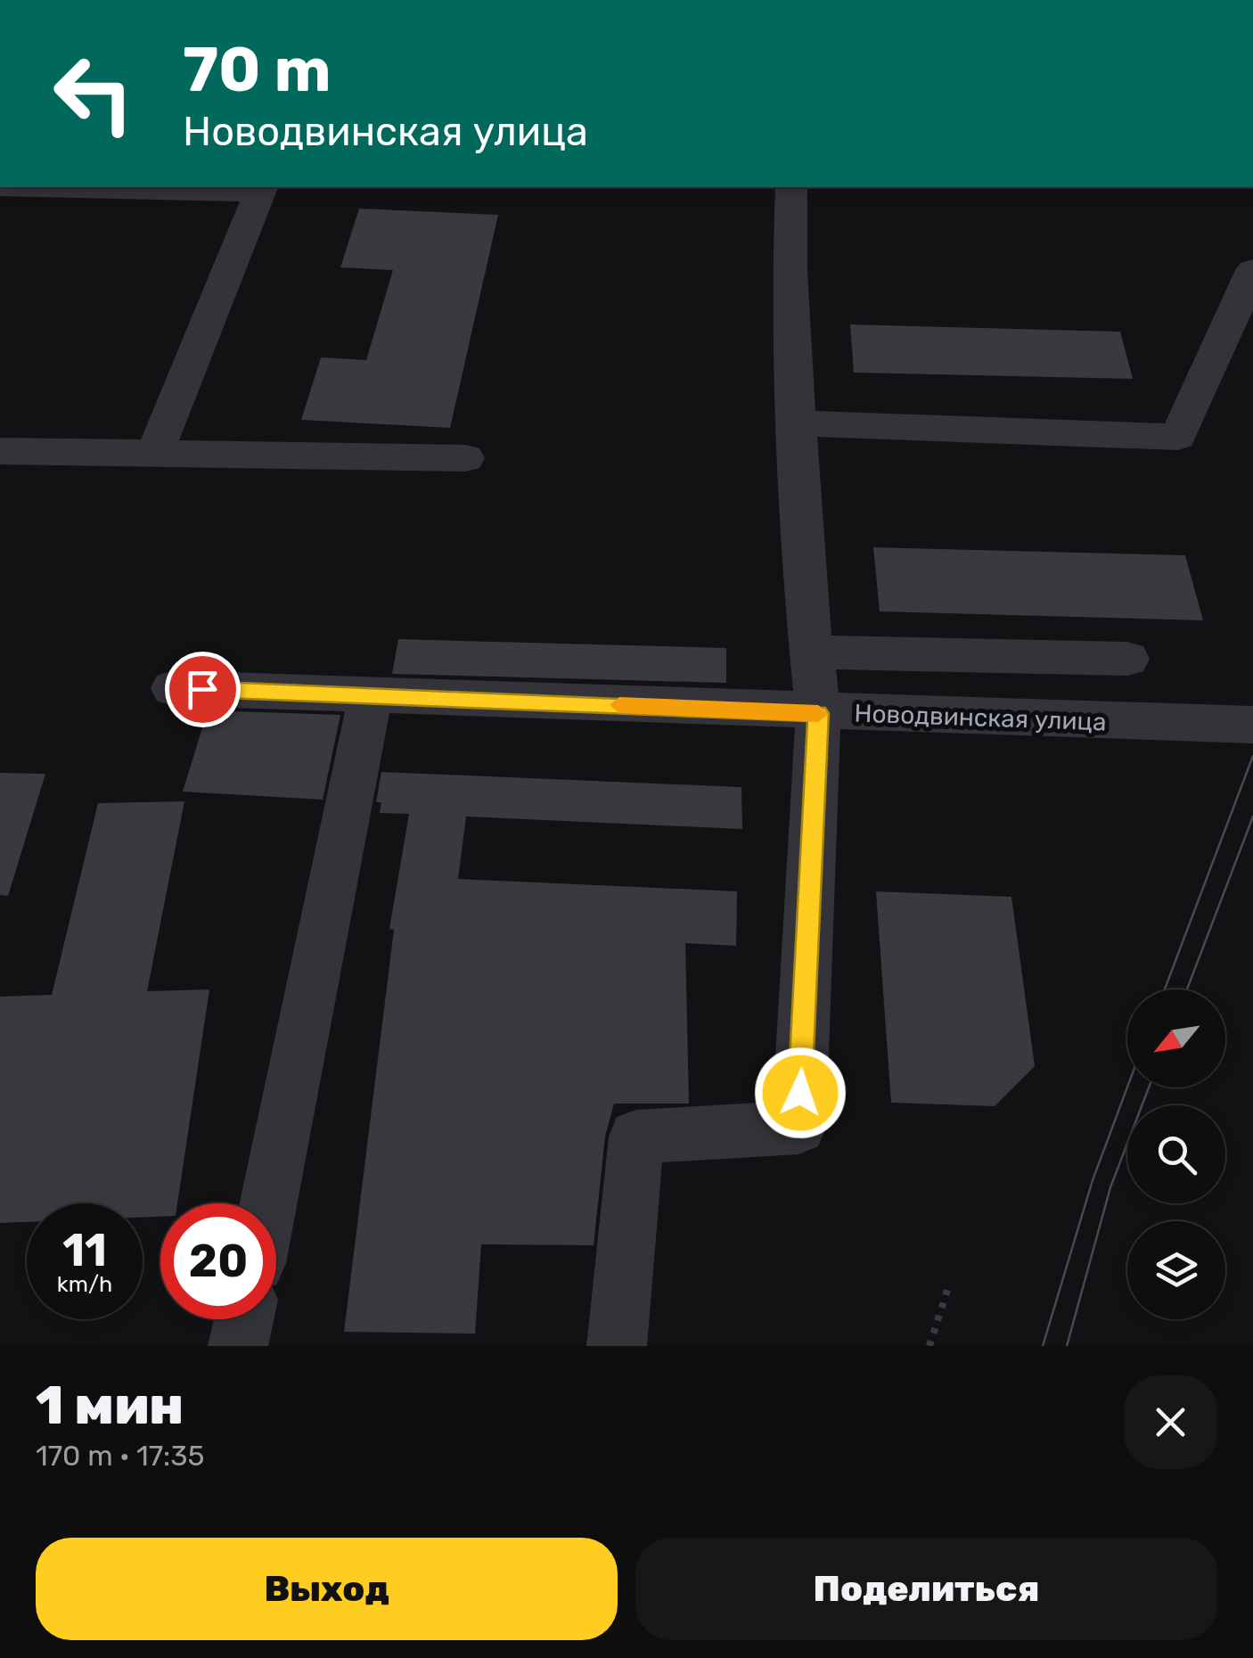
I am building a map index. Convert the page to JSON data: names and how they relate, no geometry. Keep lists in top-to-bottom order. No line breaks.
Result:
{"streets":{"street":["Новодвинская улица"]},"north":"bottom left","page":{"turn":["70 m","Новодвинская улица"],"speed":"11 km/h","limit":"20","heading":["1 мин","170 m · 17:35"],"buttons":["Выход","Поделиться"]}}
